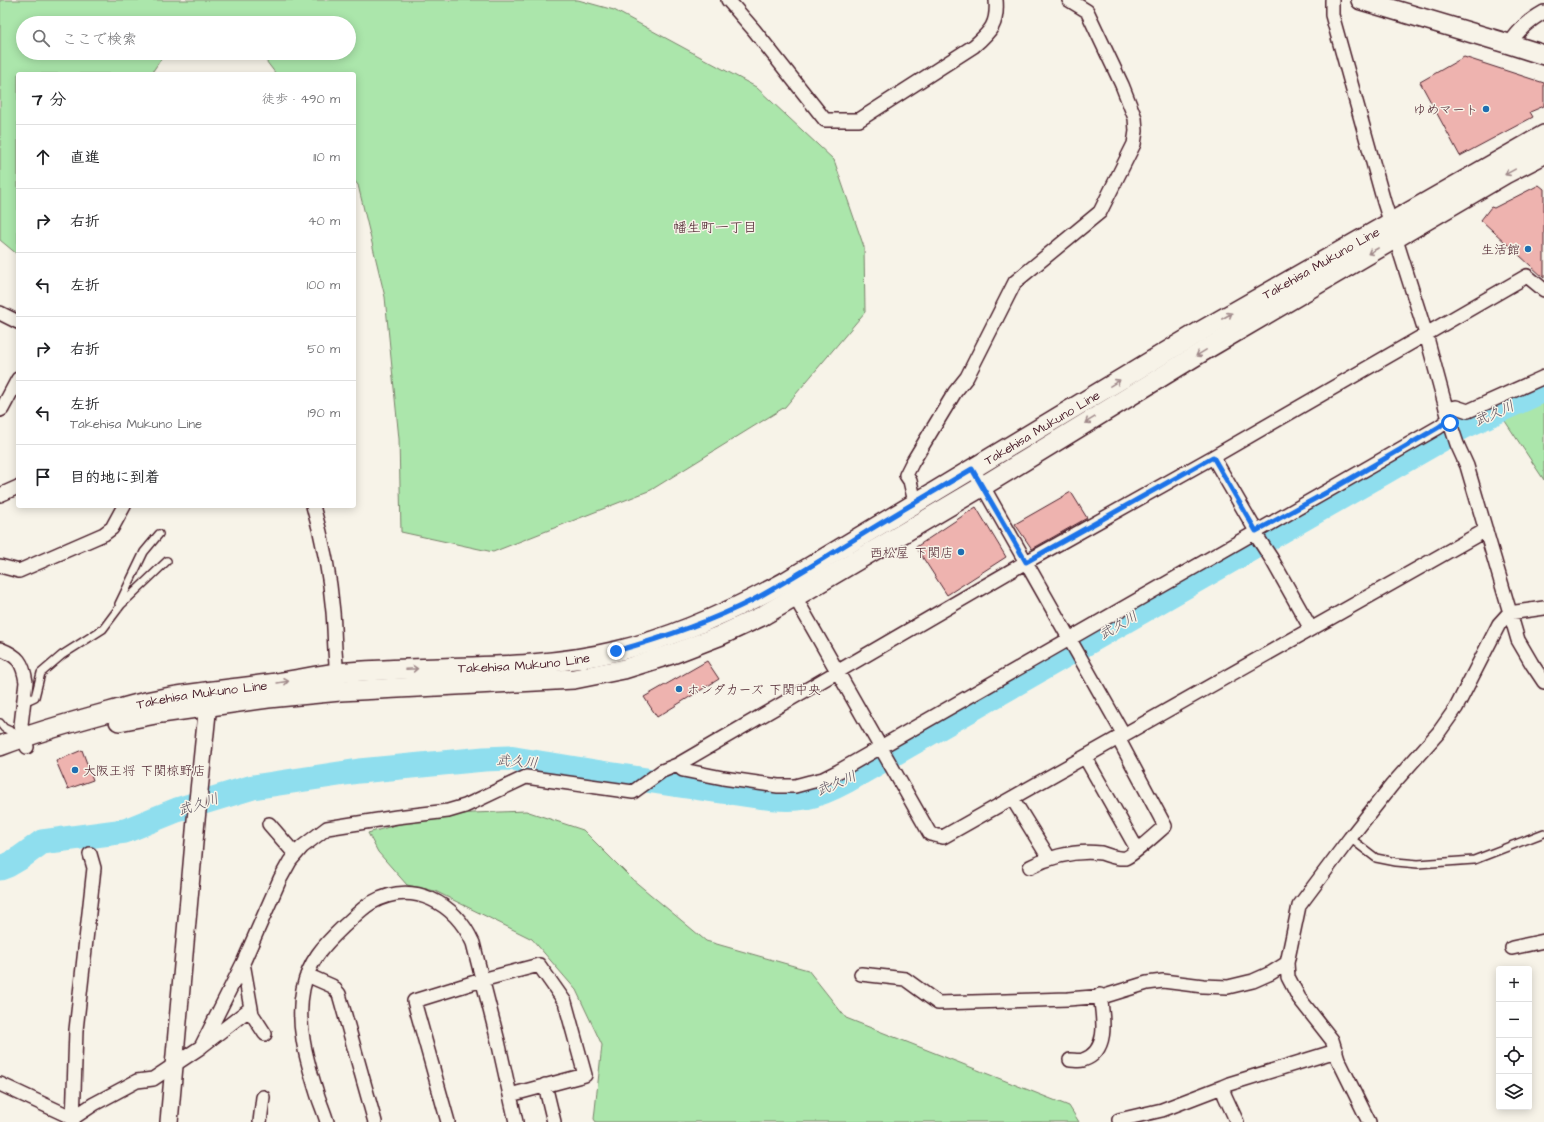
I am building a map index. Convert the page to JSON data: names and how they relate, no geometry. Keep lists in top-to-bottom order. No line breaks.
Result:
{"streets":{"main road":["Takehisa Mukuno Line"]},"districts":["幡生町一丁目"],"water":["武久川"],"places":["ゆめマート","生活館","西松屋 下関店","ホンダカーズ 下関中央","大阪王将 下関椋野店"],"page":{"search":"ここで検索","heading":["7 分","徒歩 · 490 m"],"list":[["直進","110 m"],["右折","40 m"],["左折","100 m"],["右折","50 m"],["左折","Takehisa Mukuno Line","190 m"],"目的地に到着"],"map_buttons":["+","−"]}}
